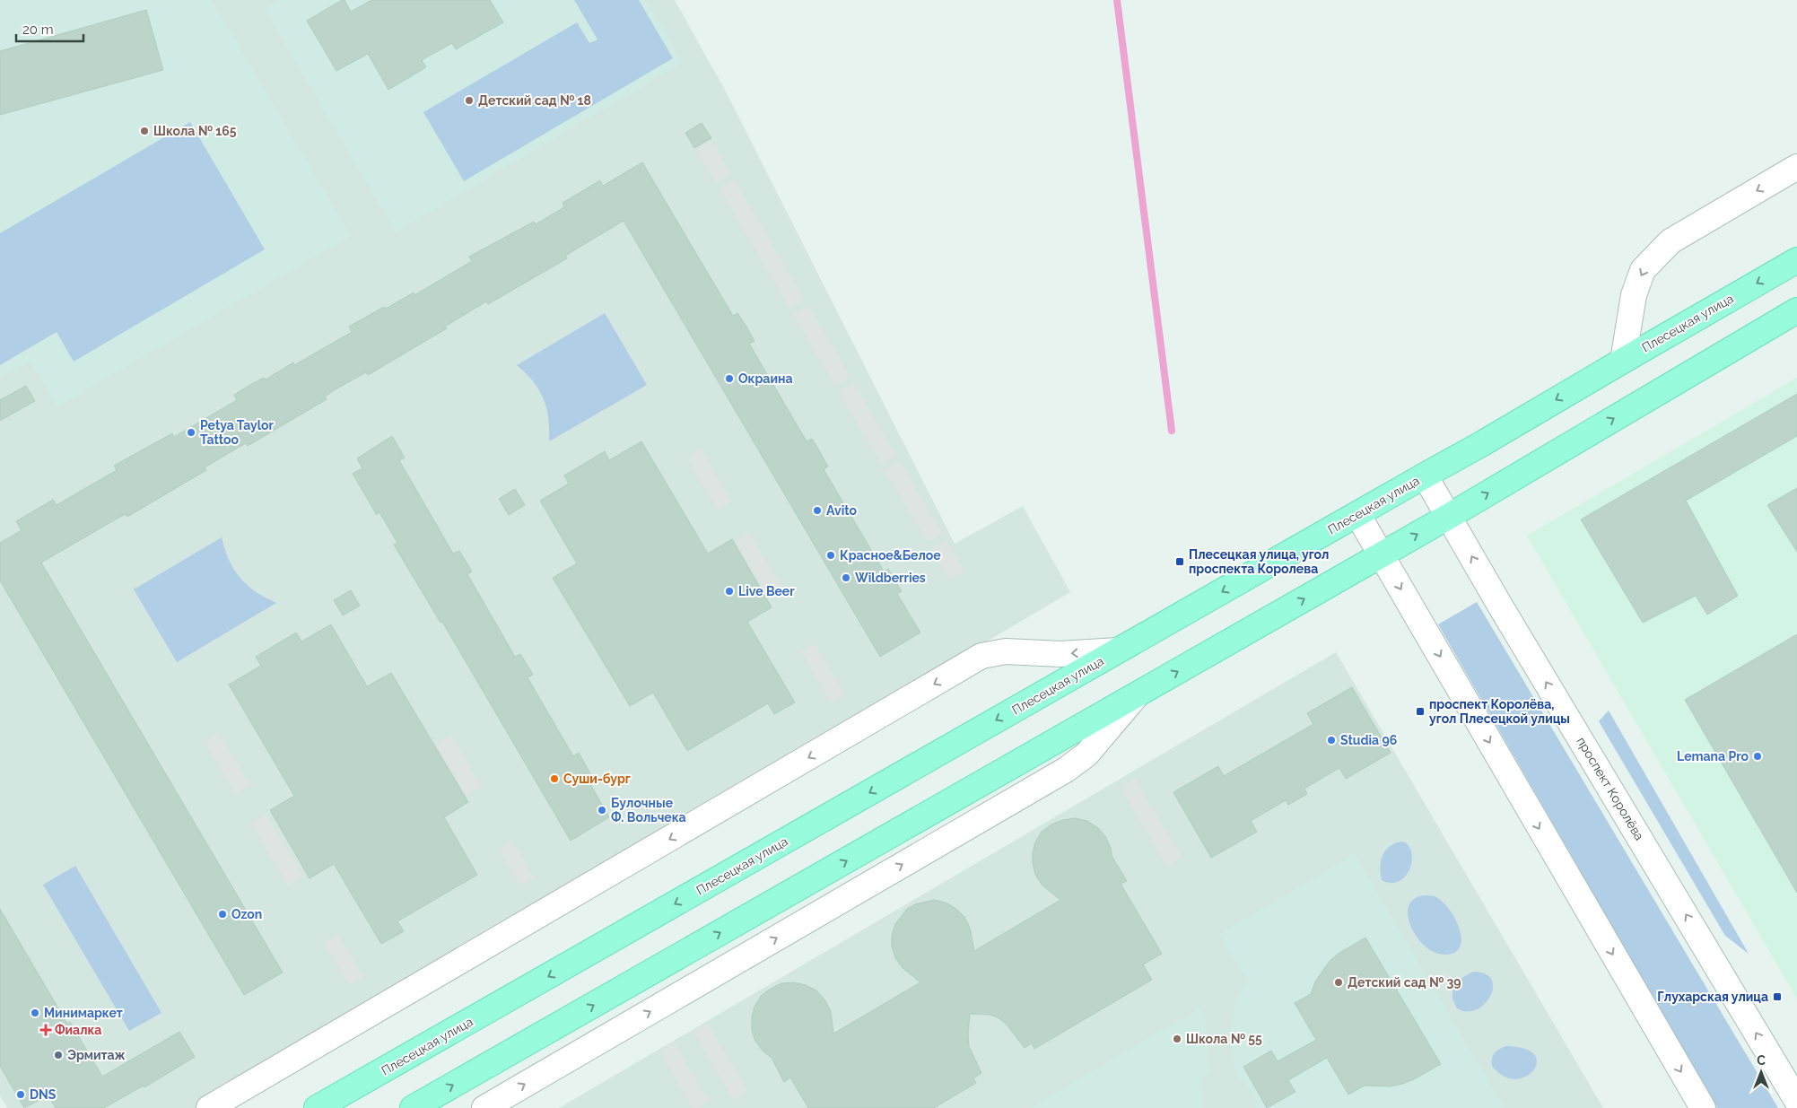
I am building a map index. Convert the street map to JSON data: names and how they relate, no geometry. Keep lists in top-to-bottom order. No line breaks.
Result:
{"streets":{"main road":["Плесецкая улица"],"street":["проспект Королёва"]},"crossings":[["Плесецкая улица","проспект Королёва"]],"places":{"other":["Детский сад № 18","Школа № 165","Окраина","Petya Taylor Tattoo","Avito","Красное&Белое","Wildberries","Live Beer","Studia 96","Lemana Pro","Суши-бург","Булочные Ф. Вольчека","Ozon","Детский сад № 39","Минимаркет","Школа № 55","Эрмитаж","DNS"],"transit":["Плесецкая улица, угол проспекта Королева","проспект Королёва, угол Плесецкой улицы","Глухарская улица"],"health":["Фиалка"]},"scale_bar":"20 m","north":"top"}
